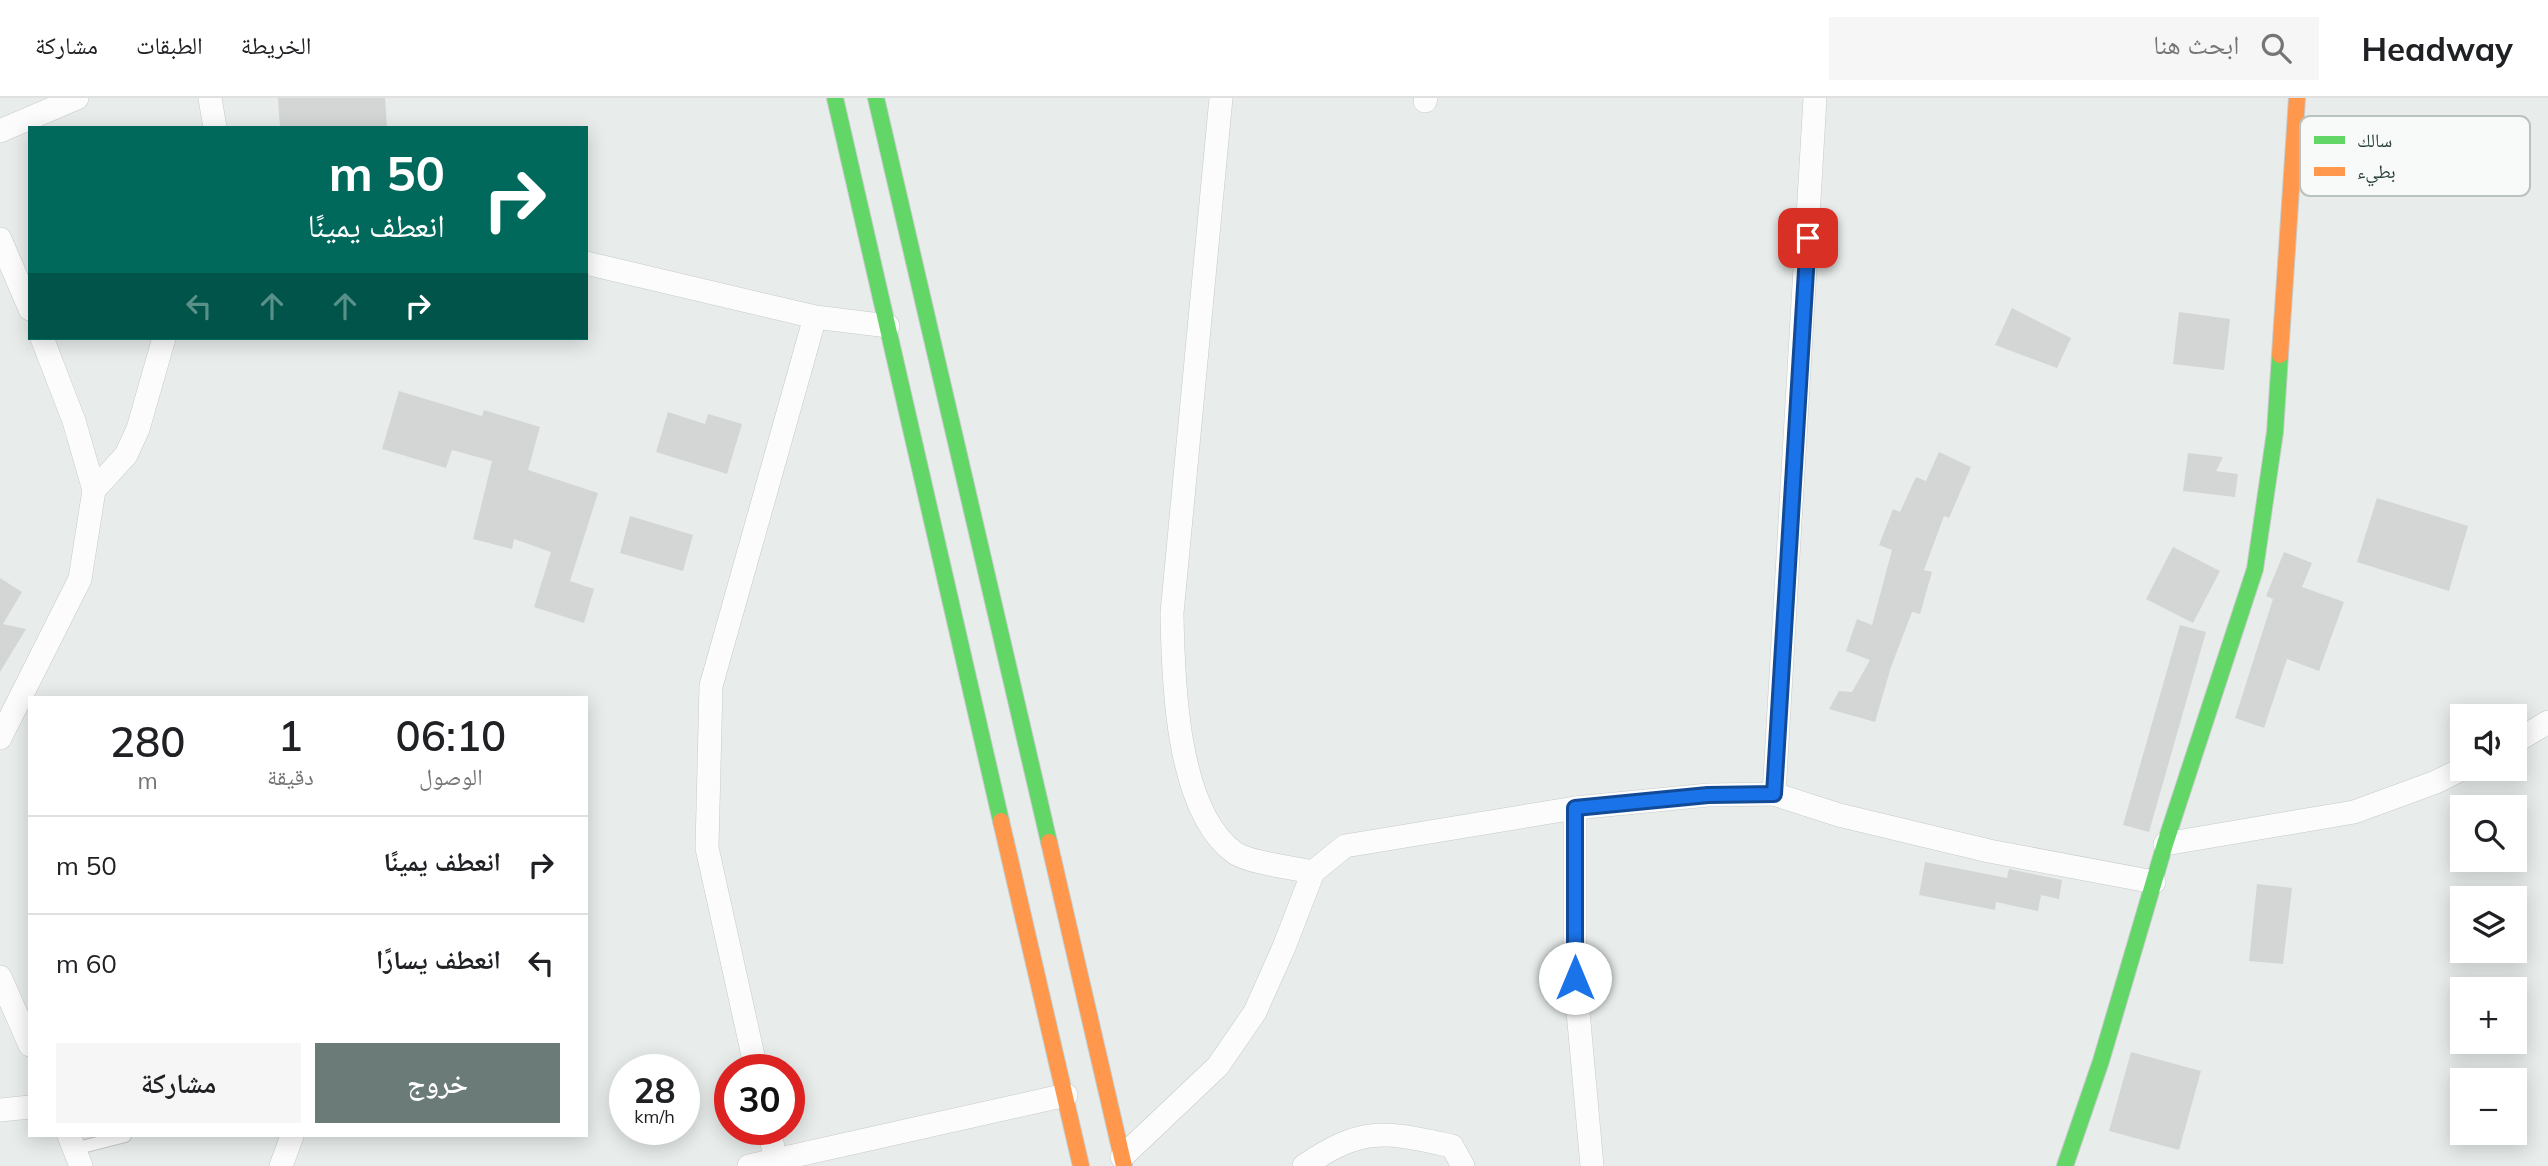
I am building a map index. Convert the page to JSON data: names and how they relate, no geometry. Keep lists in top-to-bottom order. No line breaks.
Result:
{"legend":["سالك","بطيء"],"page":{"header":"Headway","search":"ابحث هنا","nav":["الخريطة","الطبقات","مشاركة"],"turn":["50 m","انعطف يمينًا"],"eta":["06:10","الوصول","1","دقيقة","280","m"],"map_buttons":["+","−"],"list":[{"name":"انعطف يمينًا","value":"50 m"},{"name":"انعطف يسارًا","value":"60 m"}],"buttons":["خروج","مشاركة"],"speed":"28 km/h","limit":"30"}}
